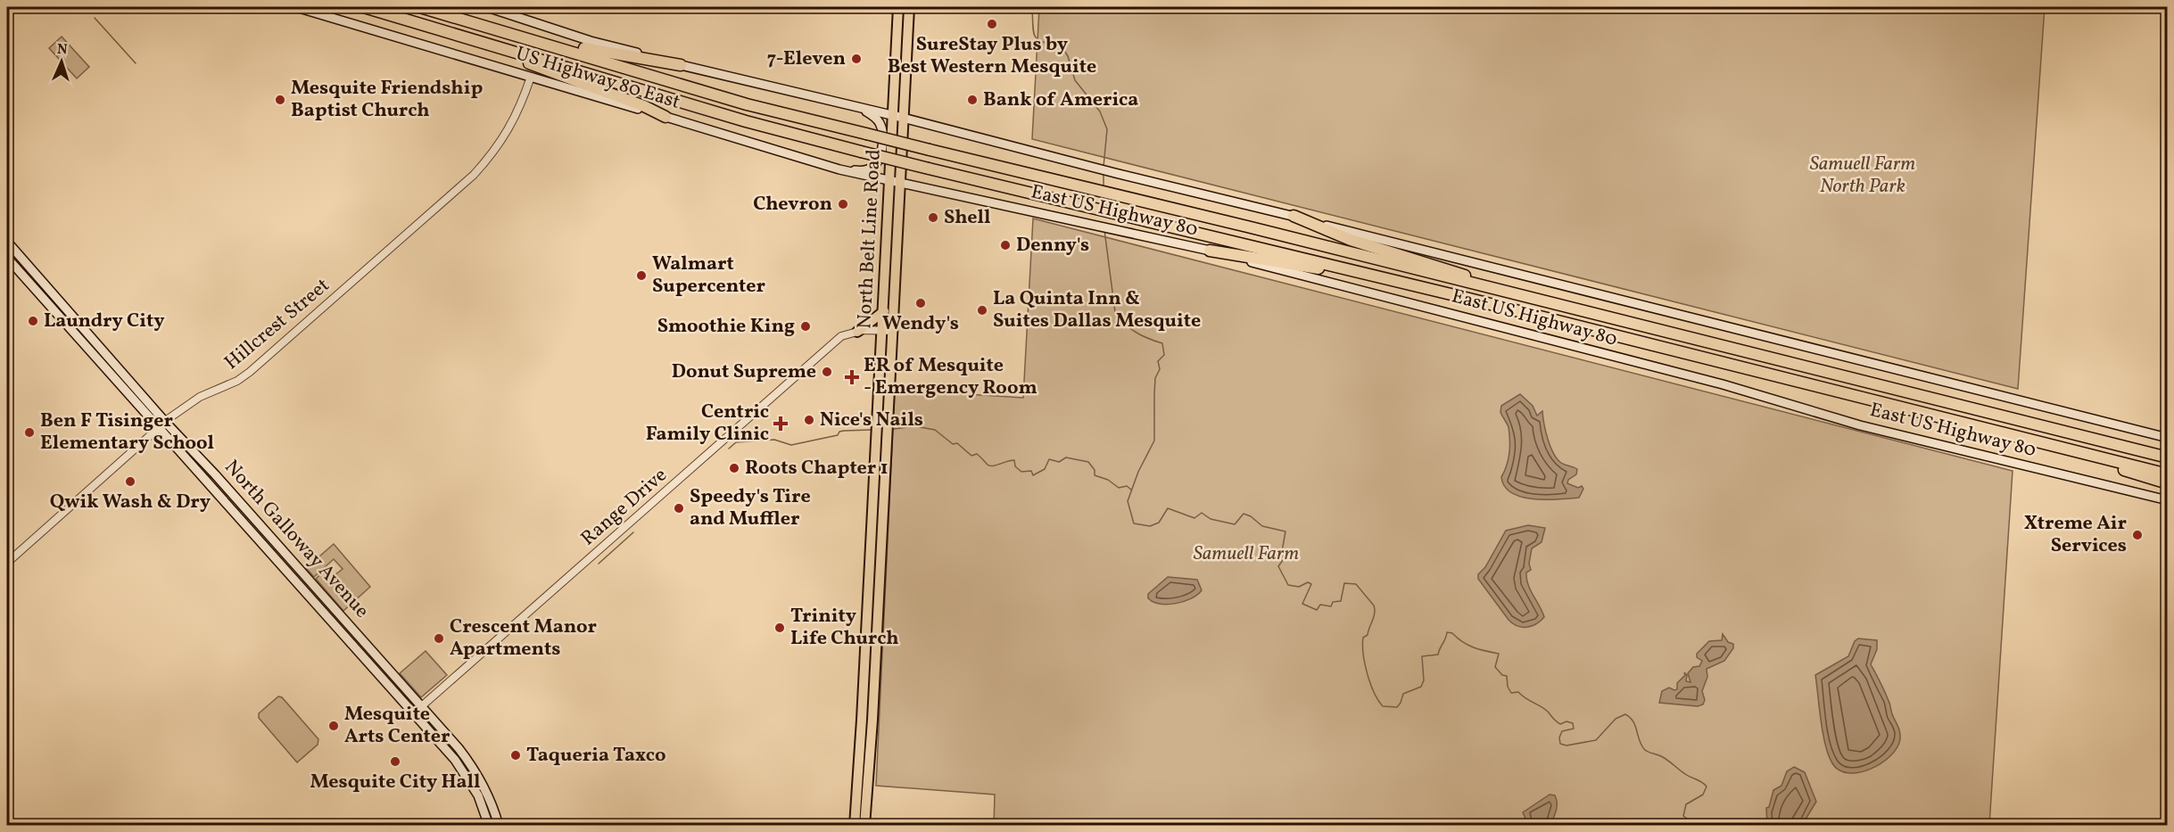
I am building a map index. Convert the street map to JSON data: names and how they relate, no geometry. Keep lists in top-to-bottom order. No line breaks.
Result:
{"streets":{"main road":["US Highway 80 East","East US Highway 80","North Belt Line Road","North Galloway Avenue"],"street":["Hillcrest Street","Range Drive"]},"crossings":[["US Highway 80 East","East US Highway 80"],["US Highway 80 East","North Belt Line Road"],["US Highway 80 East","Hillcrest Street"],["East US Highway 80","North Belt Line Road"],["North Belt Line Road","Range Drive"],["Hillcrest Street","North Galloway Avenue"],["Range Drive","North Galloway Avenue"]],"parks":["Samuell Farm North Park","Samuell Farm"],"places":{"other":["SureStay Plus by Best Western Mesquite","7-Eleven","Mesquite Friendship Baptist Church","Bank of America","Chevron","Shell","Denny's","Walmart Supercenter","Wendy's","La Quinta Inn & Suites Dallas Mesquite","Laundry City","Smoothie King","Donut Supreme","Nice's Nails","Ben F Tisinger Elementary School","Roots Chapter 1","Qwik Wash & Dry","Speedy's Tire and Muffler","Xtreme Air Services","Trinity Life Church","Crescent Manor Apartments","Mesquite Arts Center","Taqueria Taxco","Mesquite City Hall"],"health":["ER of Mesquite - Emergency Room","Centric Family Clinic"]},"north":"top"}
